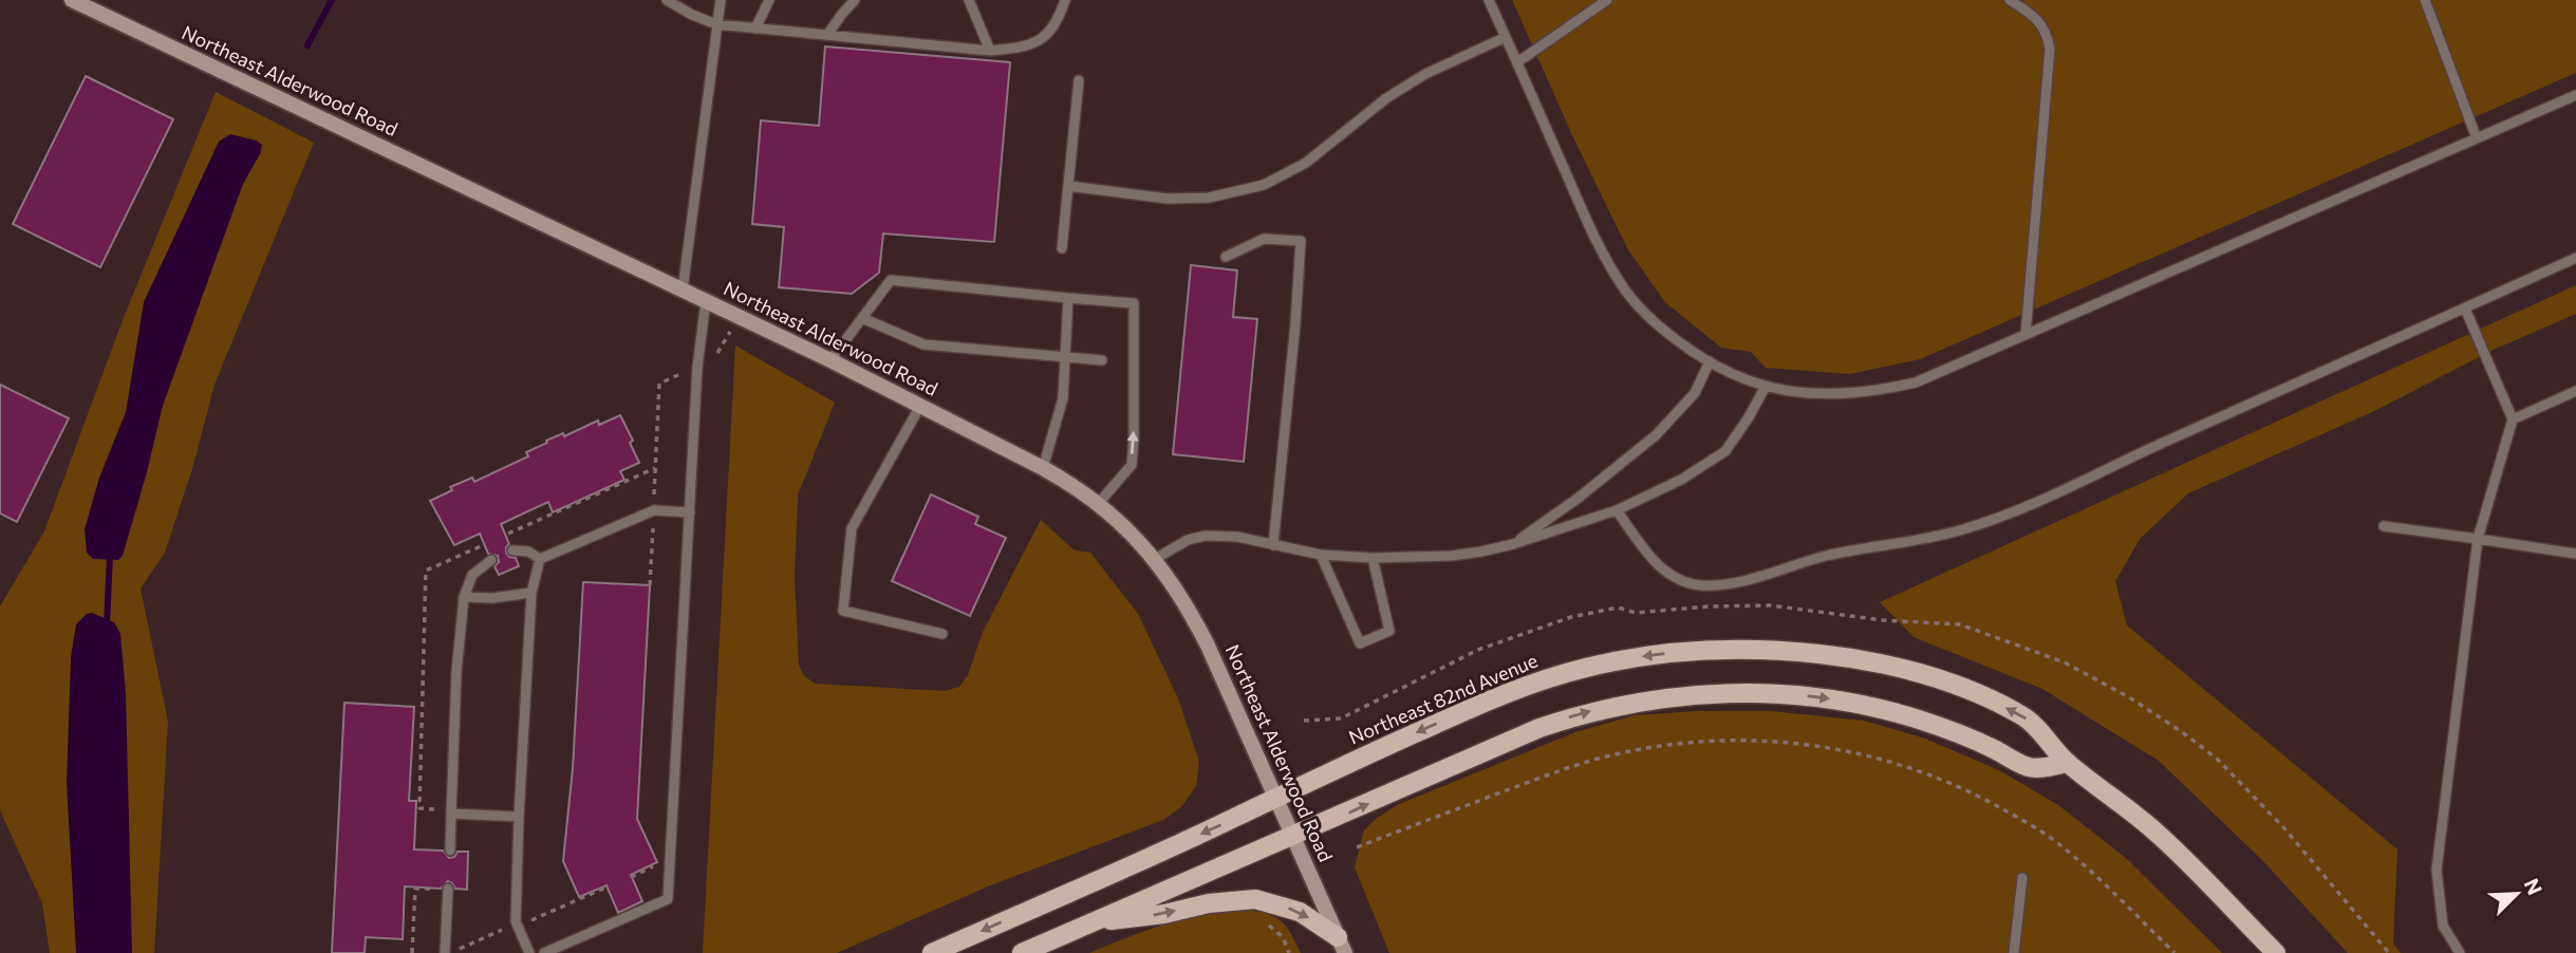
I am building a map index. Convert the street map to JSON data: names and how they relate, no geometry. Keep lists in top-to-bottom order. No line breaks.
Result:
{"streets":{"main road":["Northeast Alderwood Road","Northeast 82nd Avenue"]},"crossings":[["Northeast Alderwood Road","Northeast 82nd Avenue"]],"north":"top right"}
